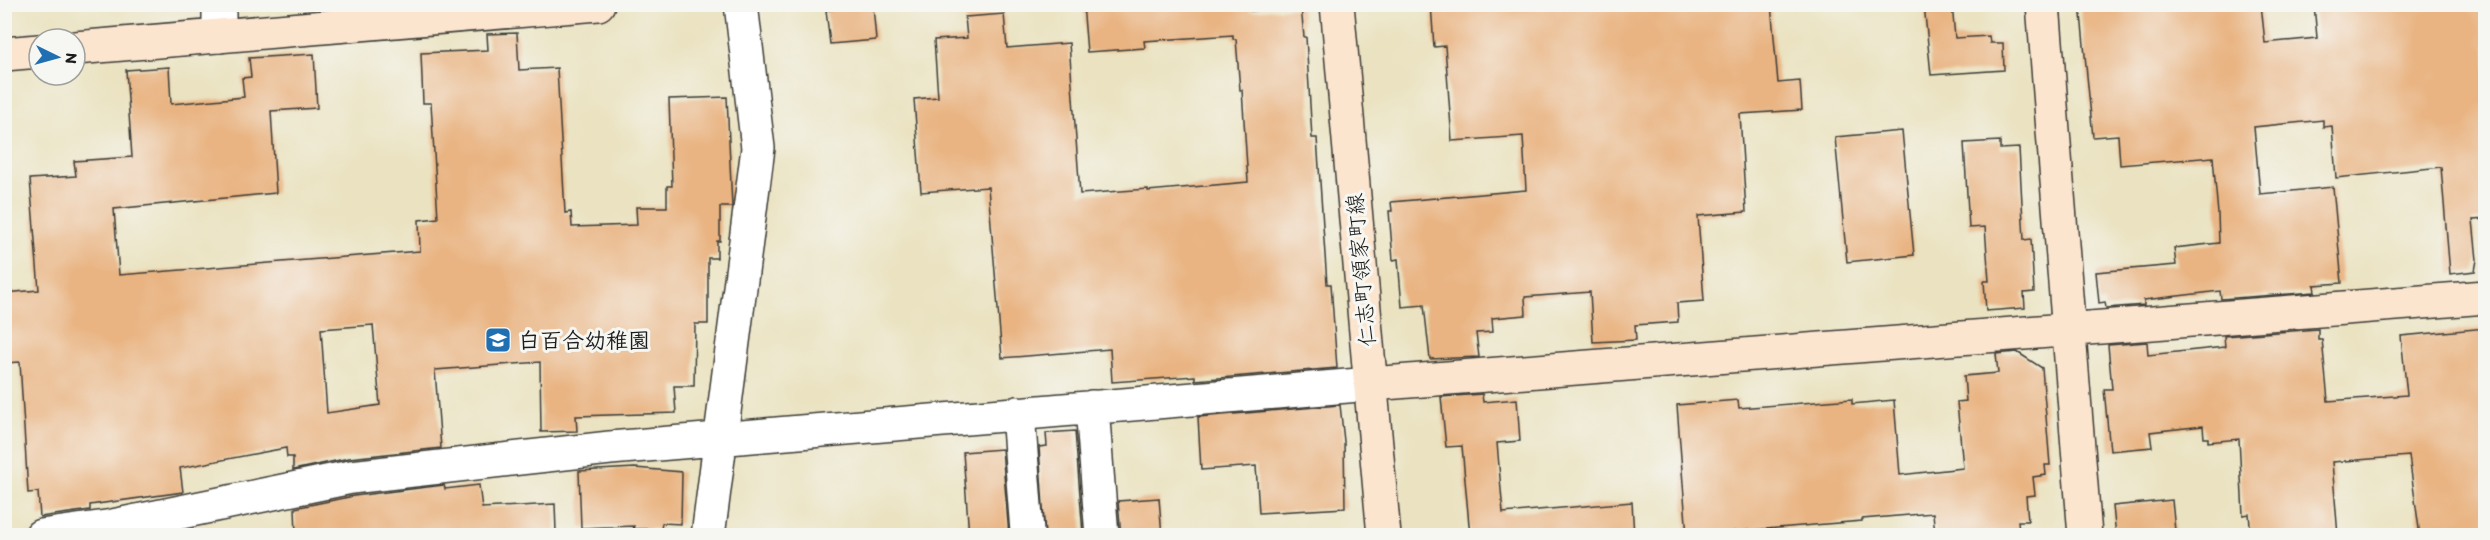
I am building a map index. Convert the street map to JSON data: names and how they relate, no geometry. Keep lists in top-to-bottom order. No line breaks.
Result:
{"streets":{"street":["仁志町領家町線"]},"places":{"school or university":["白百合幼稚園"]},"north":"right"}
